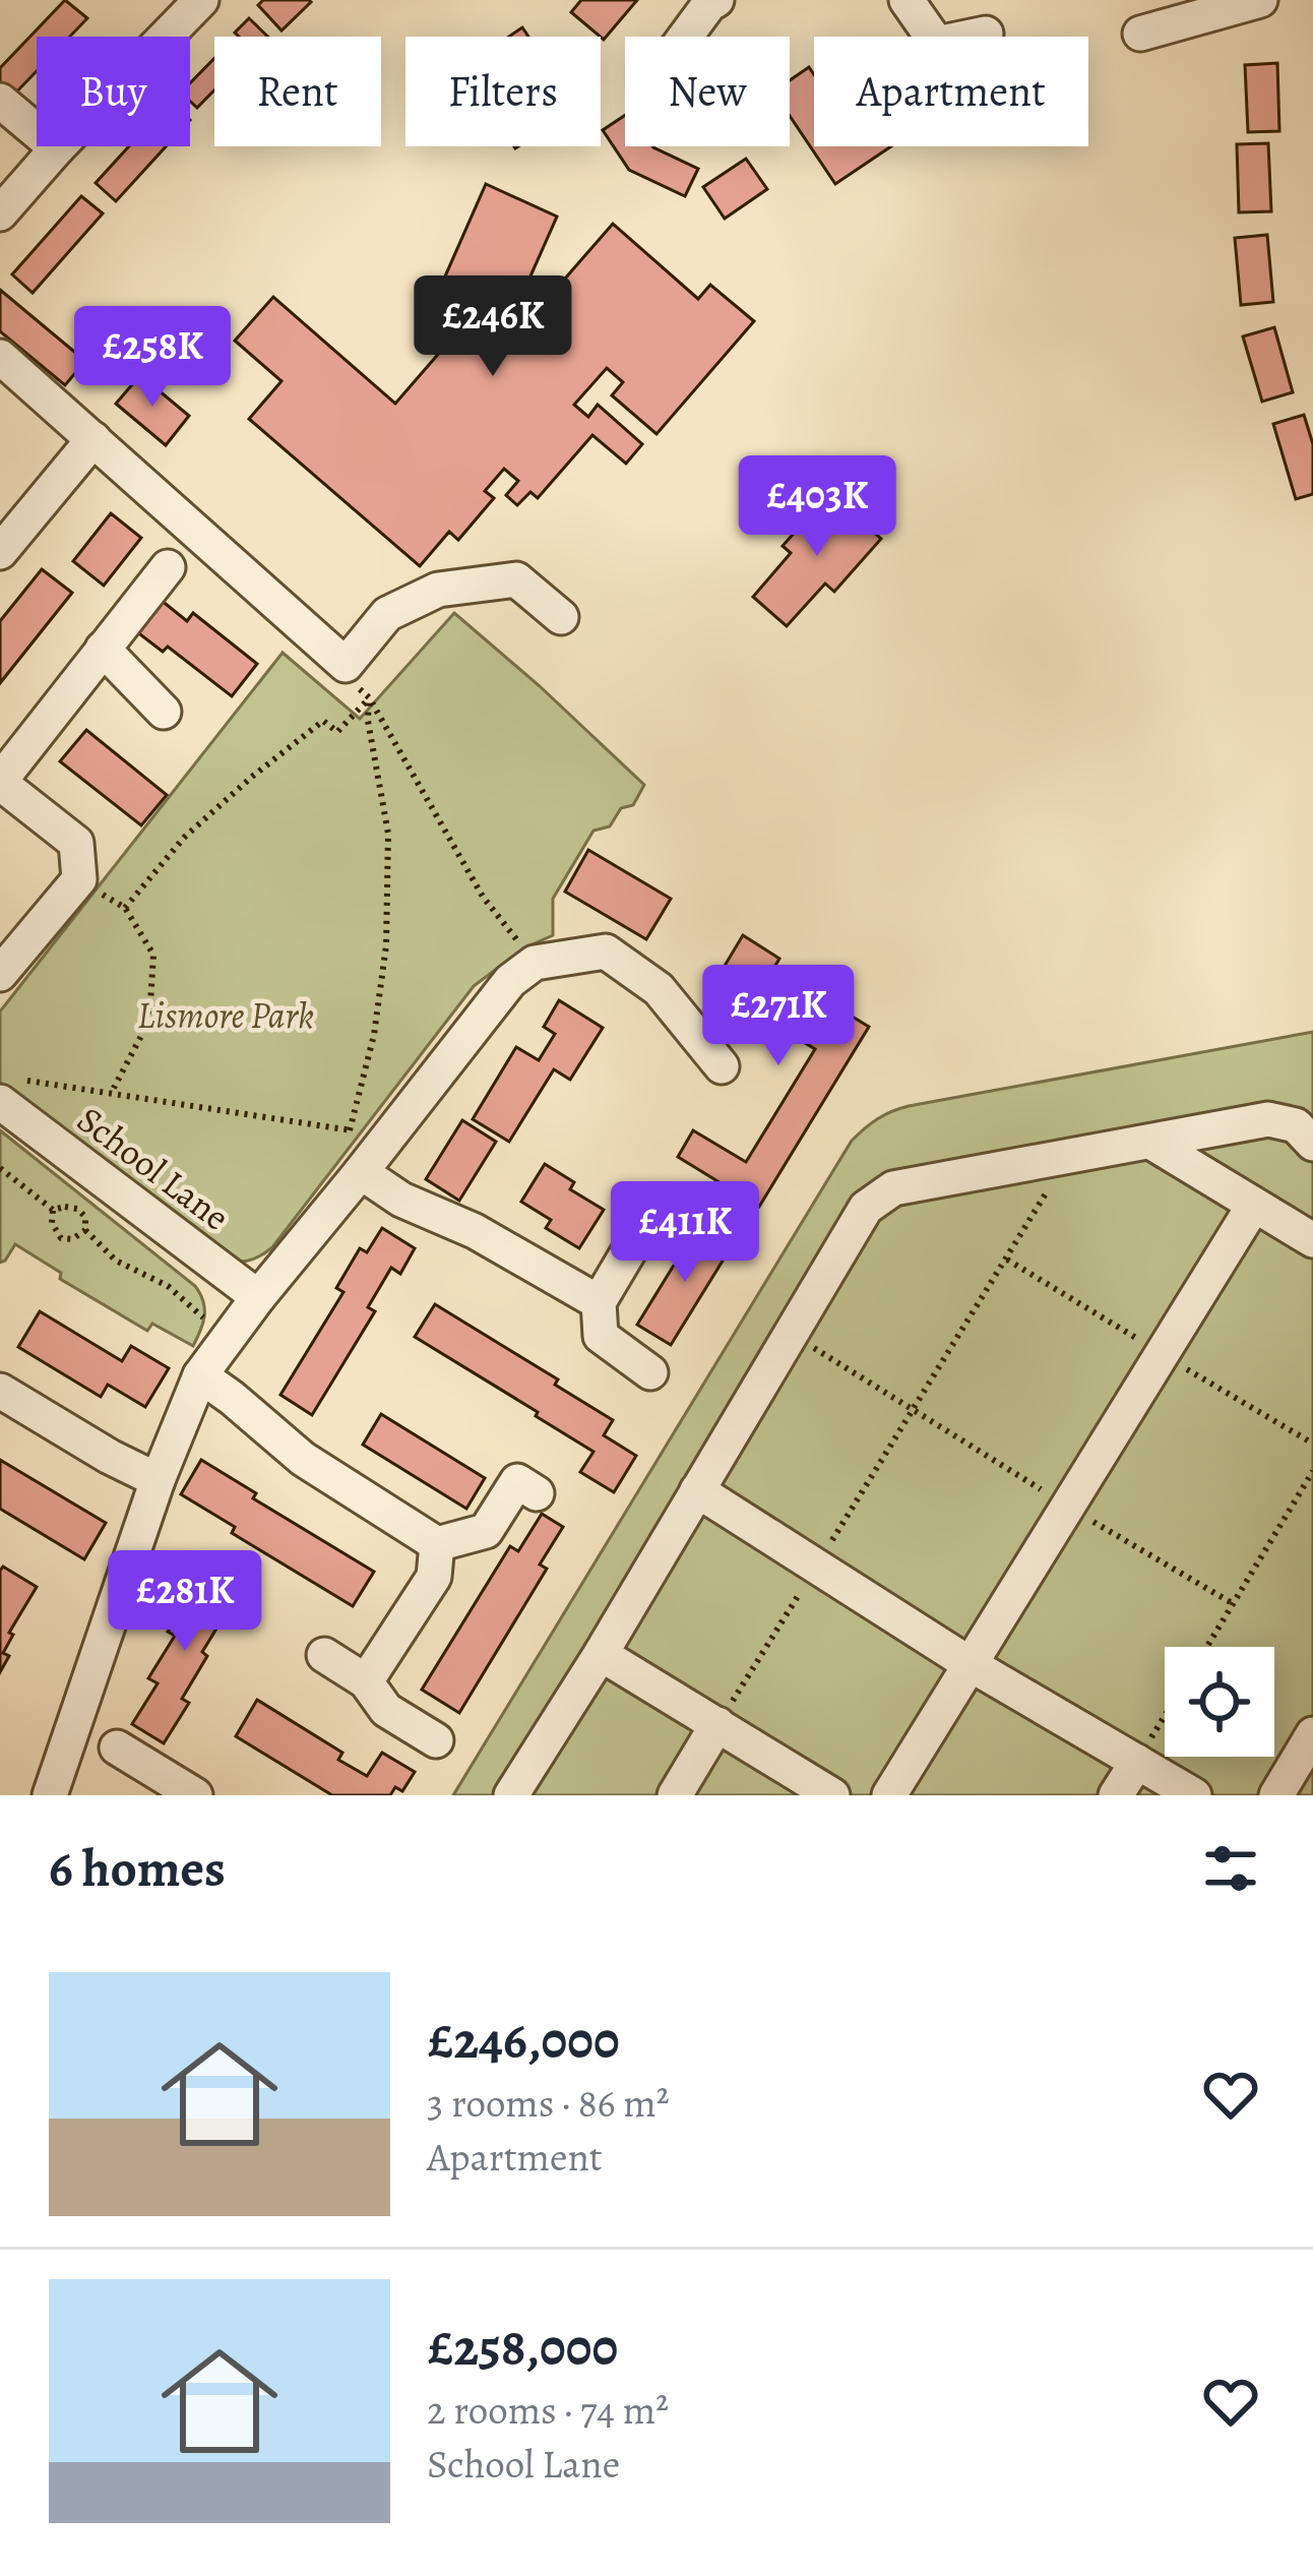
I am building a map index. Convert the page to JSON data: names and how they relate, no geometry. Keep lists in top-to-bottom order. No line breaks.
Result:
{"streets":{"street":["School Lane"]},"parks":["Lismore Park"],"page":{"chip":["Buy","Rent","Filters","New","Apartment"],"price":["£246K","£258K","£403K","£271K","£411K","£281K"],"heading":"6 homes","list":[{"name":"£246,000","note":"3 rooms · 86 m² · Apartment"},{"name":"£258,000","note":"2 rooms · 74 m² · School Lane"}]}}
